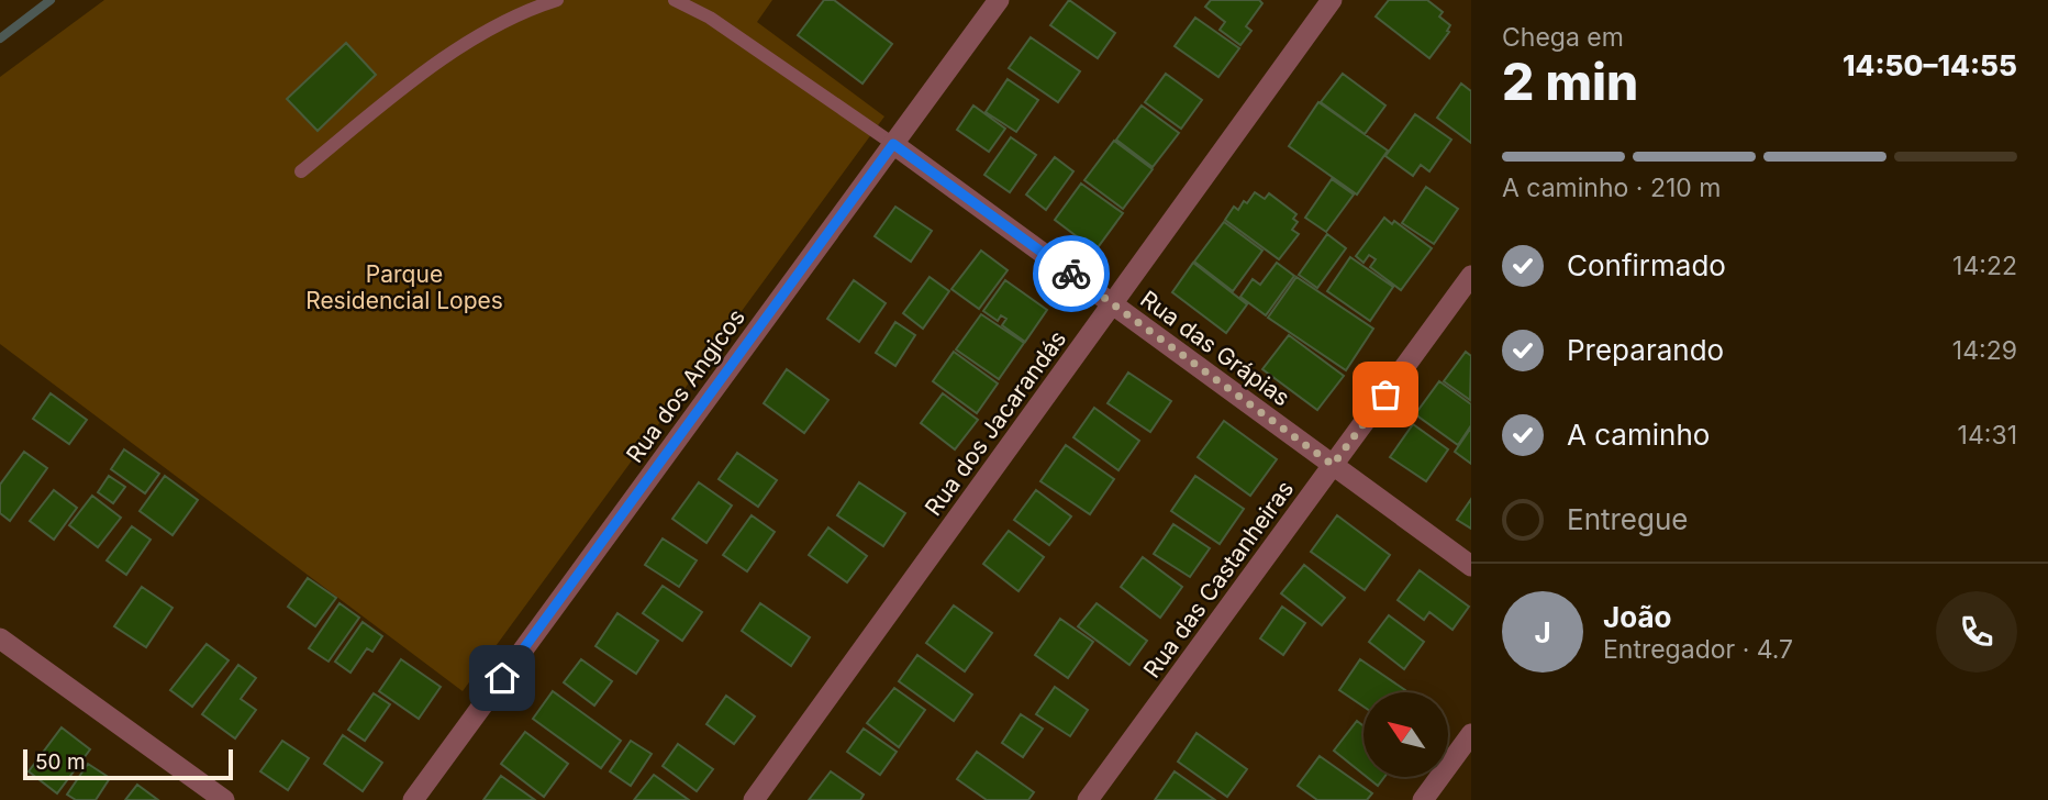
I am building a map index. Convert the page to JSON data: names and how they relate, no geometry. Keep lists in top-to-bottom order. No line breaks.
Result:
{"streets":{"street":["Rua das Grápias","Rua dos Angicos","Rua dos Jacarandás","Rua das Castanheiras"]},"crossings":[["Rua das Grápias","Rua dos Angicos"],["Rua das Grápias","Rua dos Jacarandás"],["Rua das Grápias","Rua das Castanheiras"]],"parks":["Parque Residencial Lopes"],"scale_bar":"50 m","north":"top left","page":{"heading":["2 min","Chega em","14:50–14:55"],"panel":["João","Entregador · 4.7"],"bar":"A caminho · 210 m","list":[["Confirmado","14:22"],["Preparando","14:29"],["A caminho","14:31"],"Entregue"],"round":"J","scale":"50 m"}}
